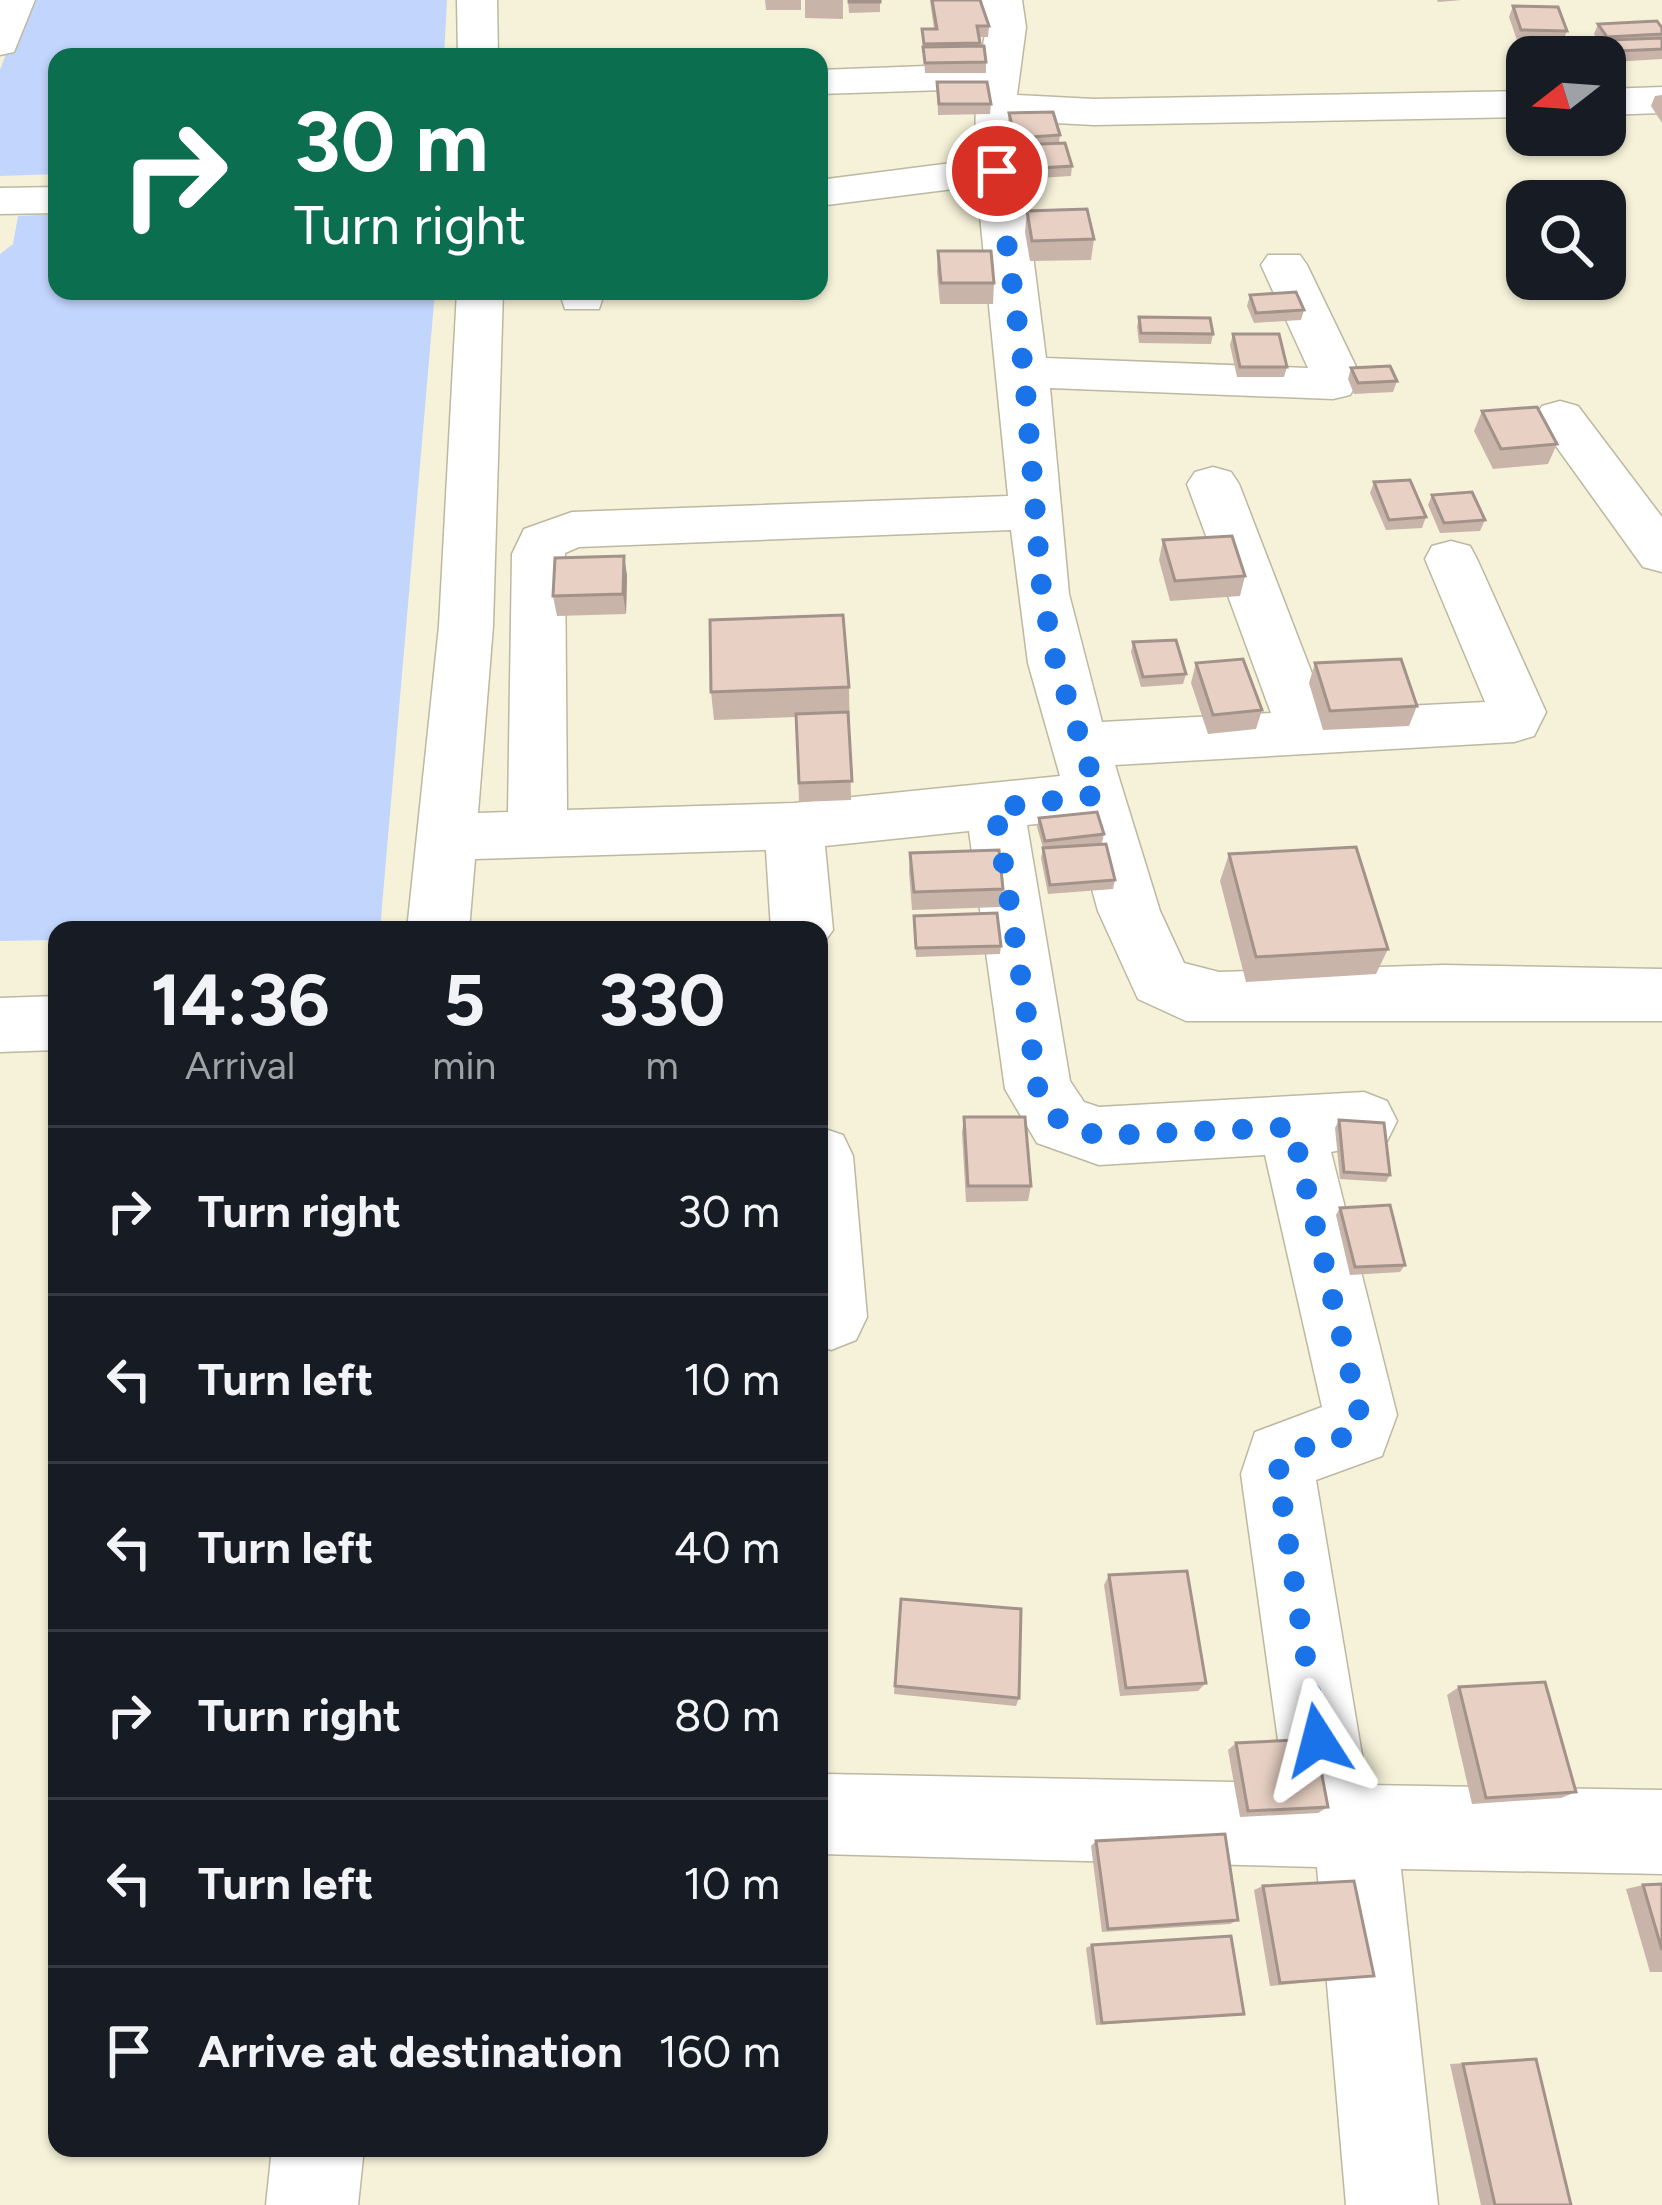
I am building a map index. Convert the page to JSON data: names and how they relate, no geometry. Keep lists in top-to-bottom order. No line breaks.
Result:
{"north":"left","page":{"turn":["30 m","Turn right"],"eta":["14:36","Arrival","5","min","330","m"],"list":[{"name":"Turn right","value":"30 m"},{"name":"Turn left","value":"10 m"},{"name":"Turn left","value":"40 m"},{"name":"Turn right","value":"80 m"},{"name":"Turn left","value":"10 m"},{"name":"Arrive at destination","value":"160 m"}]}}
